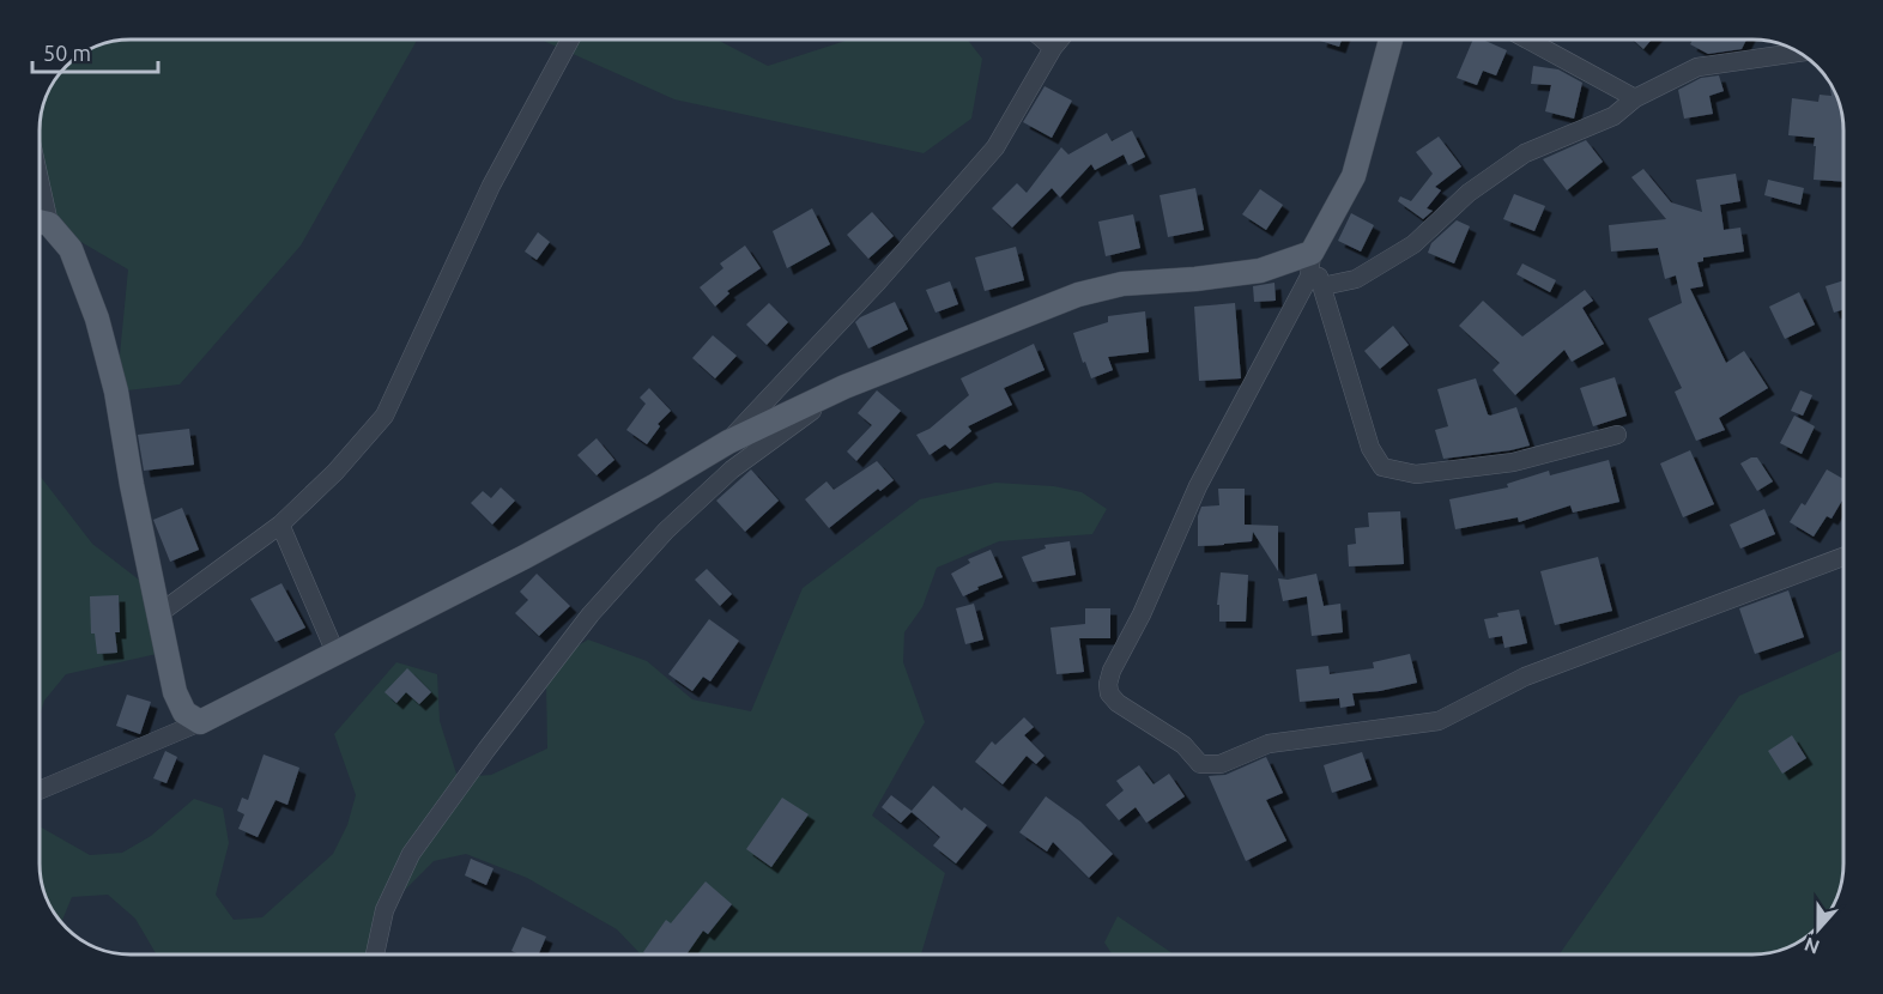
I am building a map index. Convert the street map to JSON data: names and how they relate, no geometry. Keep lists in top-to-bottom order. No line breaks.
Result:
{"scale_bar":"50 m","north":"bottom"}
